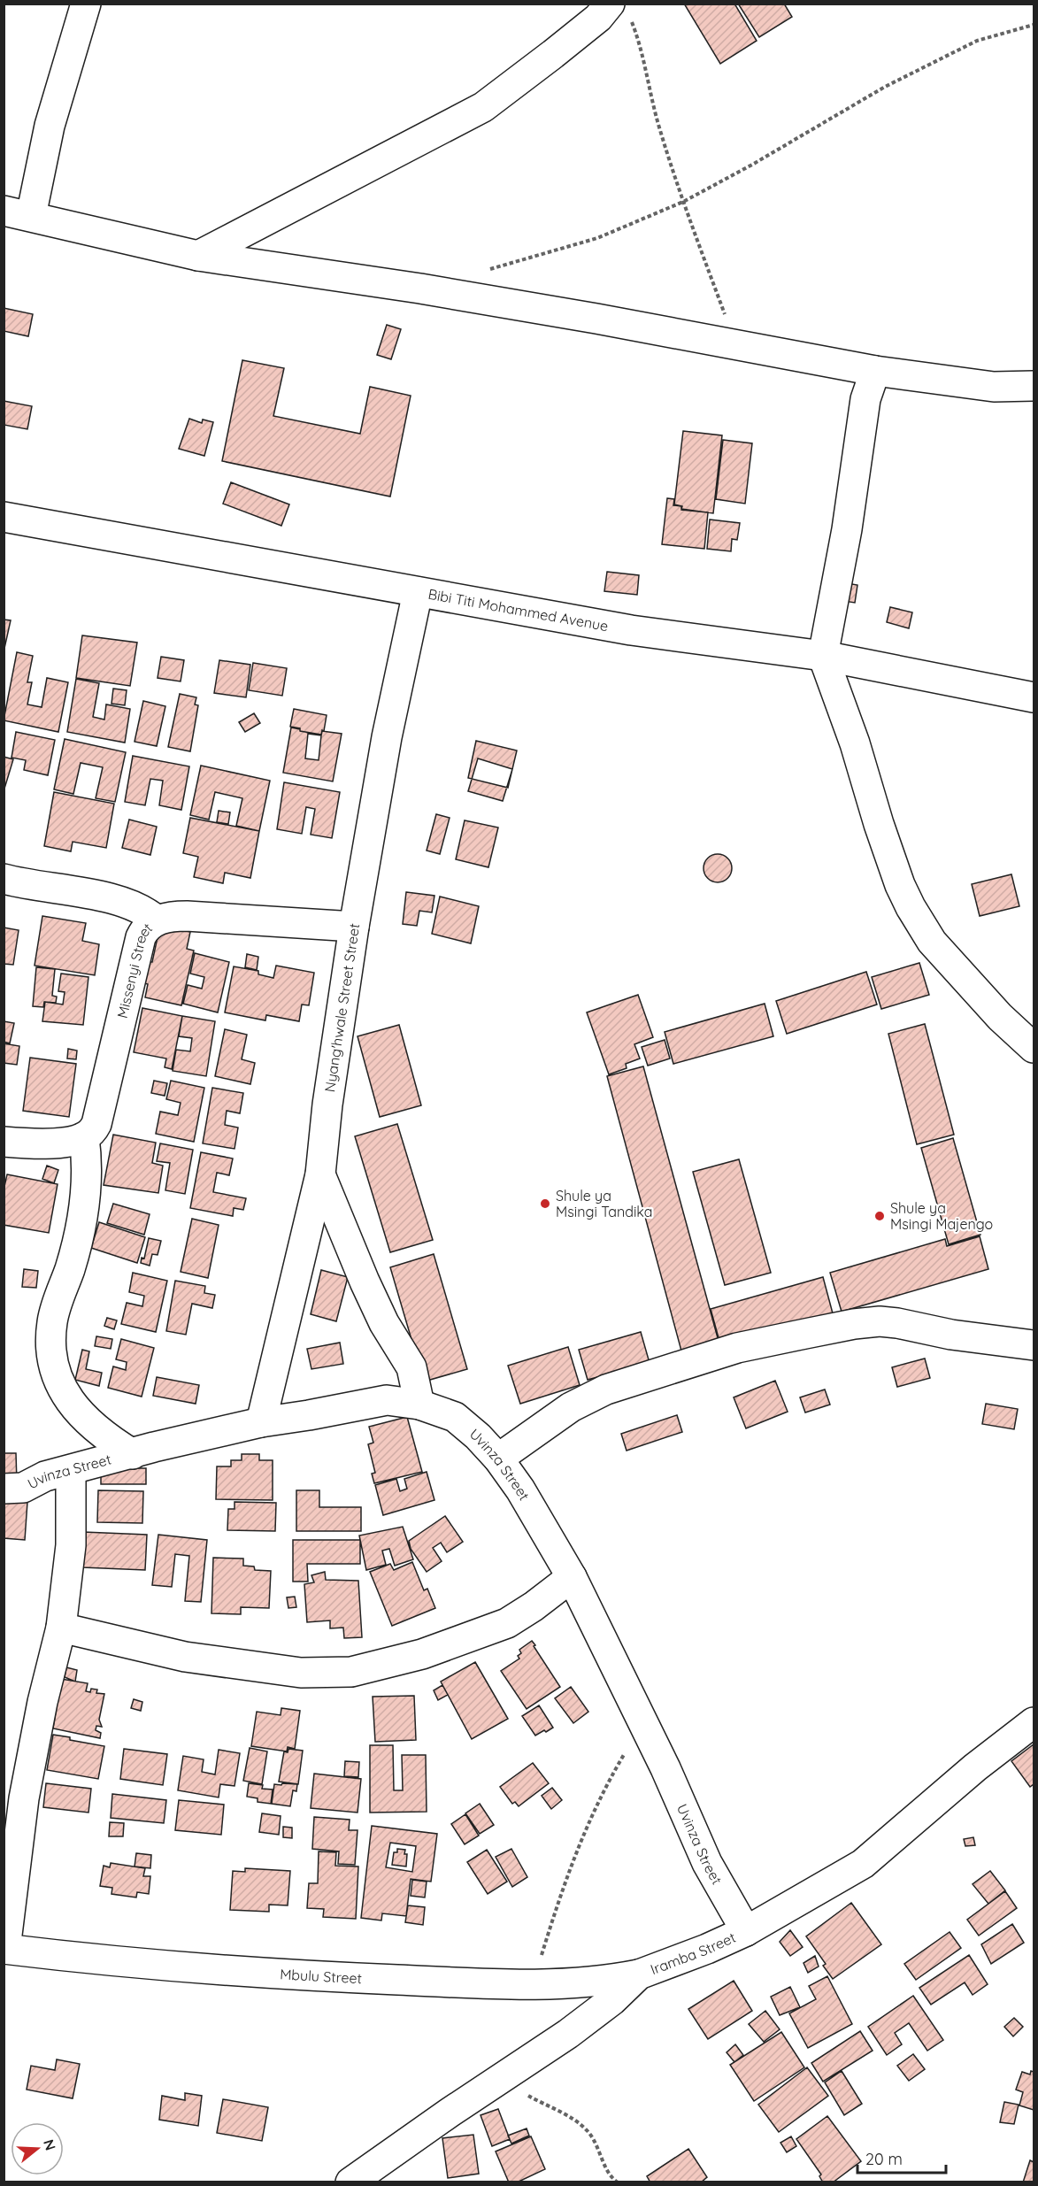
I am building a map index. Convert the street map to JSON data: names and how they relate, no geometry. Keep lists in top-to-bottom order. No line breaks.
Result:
{"streets":{"street":["Bibi Titi Mohammed Avenue","Missenyi Street","Nyang'hwale Street Street","Uvinza Street","Iramba Street","Mbulu Street"]},"crossings":[["Bibi Titi Mohammed Avenue","Nyang'hwale Street Street"],["Missenyi Street","Nyang'hwale Street Street"],["Nyang'hwale Street Street","Uvinza Street"],["Uvinza Street","Iramba Street"],["Iramba Street","Mbulu Street"]],"places":["Shule ya Msingi Tandika","Shule ya Msingi Majengo"],"scale_bar":"20 m","north":"right"}
